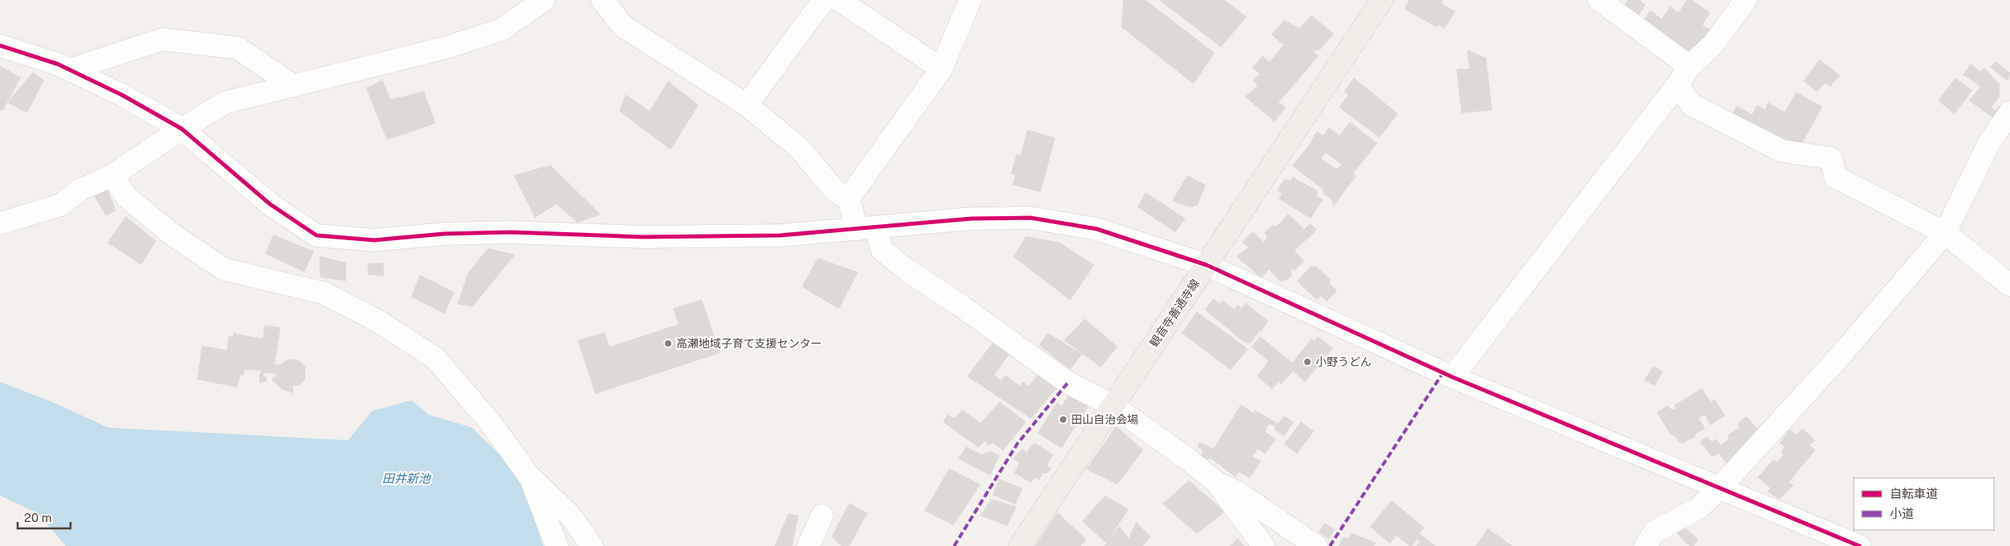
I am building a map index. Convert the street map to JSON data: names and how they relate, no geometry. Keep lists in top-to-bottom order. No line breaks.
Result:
{"streets":{"main road":["観音寺善通寺線"]},"water":["田井新池"],"places":["高瀬地域子育て支援センター","小野うどん","田山自治会場"],"legend":["自転車道","小道"],"scale_bar":"20 m"}
